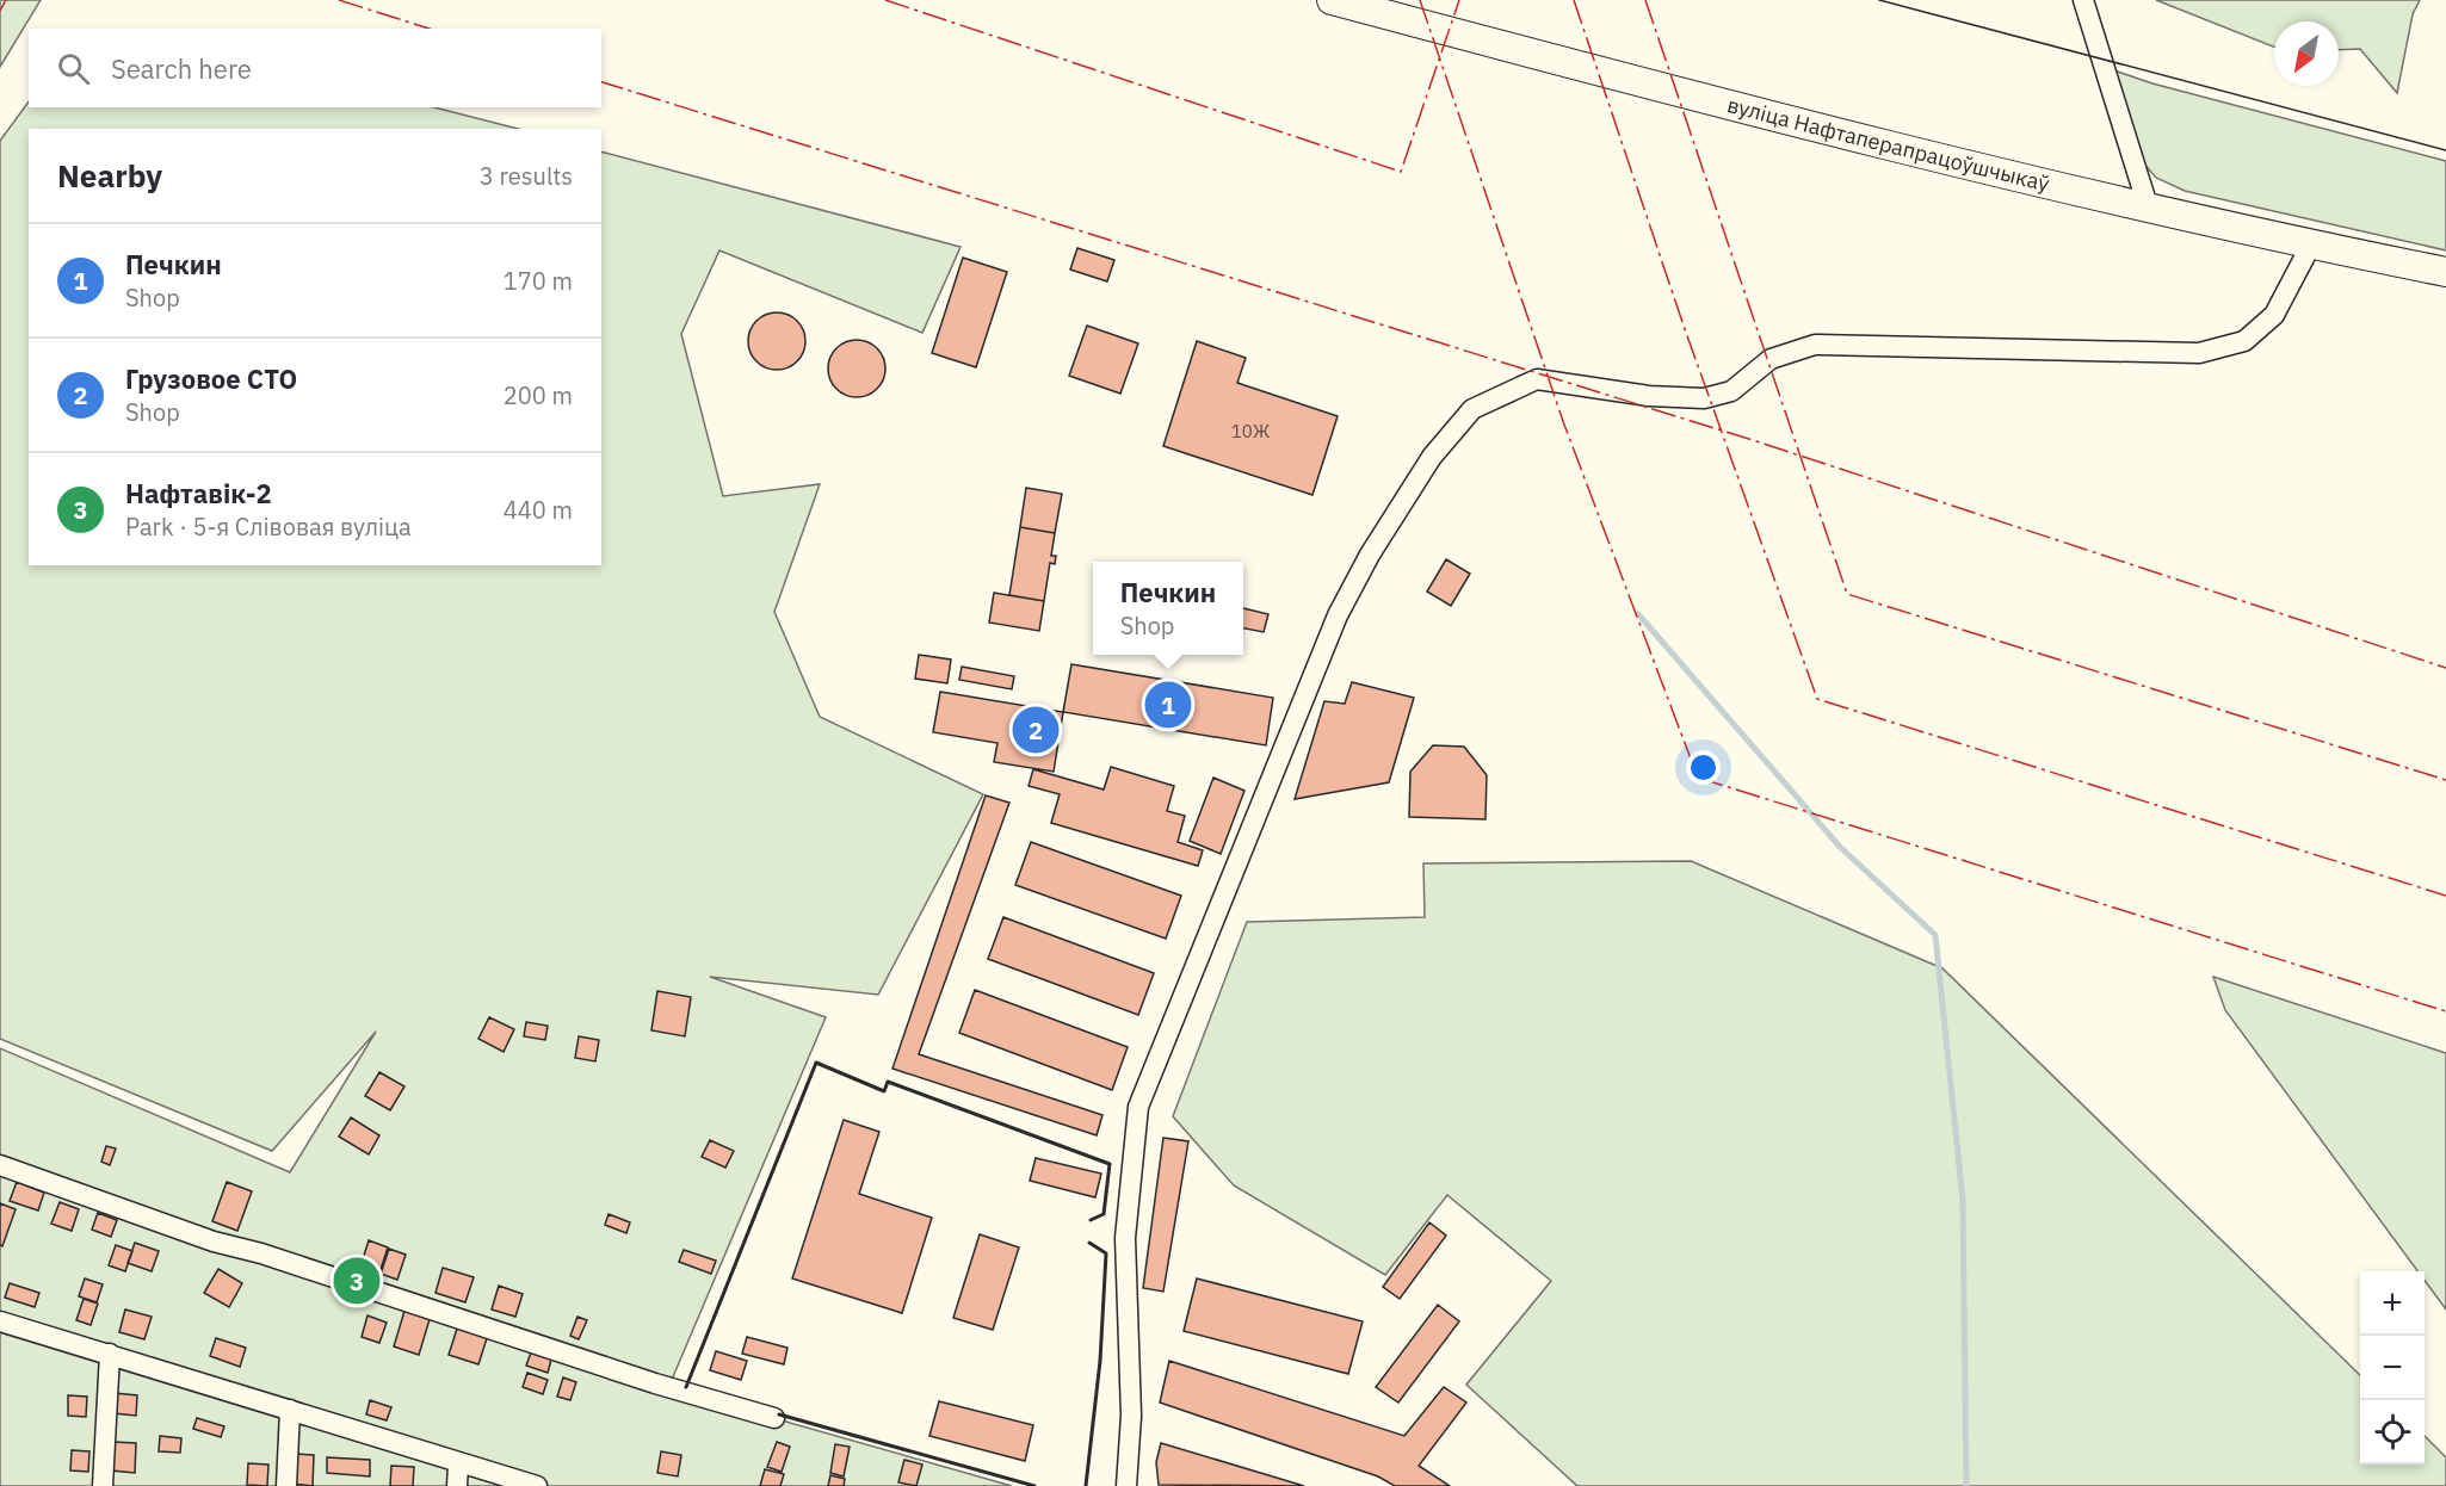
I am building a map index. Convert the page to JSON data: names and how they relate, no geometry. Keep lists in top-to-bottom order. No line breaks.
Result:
{"streets":{"main road":["вуліца Нафтаперапрацоўшчыкаў"]},"house_numbers":["10Ж"],"north":"bottom left","page":{"search":"Search here","heading":["Nearby","3 results"],"list":[{"mark":"1","name":"Печкин","note":"Shop","value":"170 m"},{"mark":"2","name":"Грузовое СТО","note":"Shop","value":"200 m"},{"mark":"3","name":"Нафтавік-2","note":"Park · 5-я Слівовая вуліца","value":"440 m"}],"popup":["Печкин","Shop"],"pins":["1","2","3"],"map_buttons":["+","−"]}}
